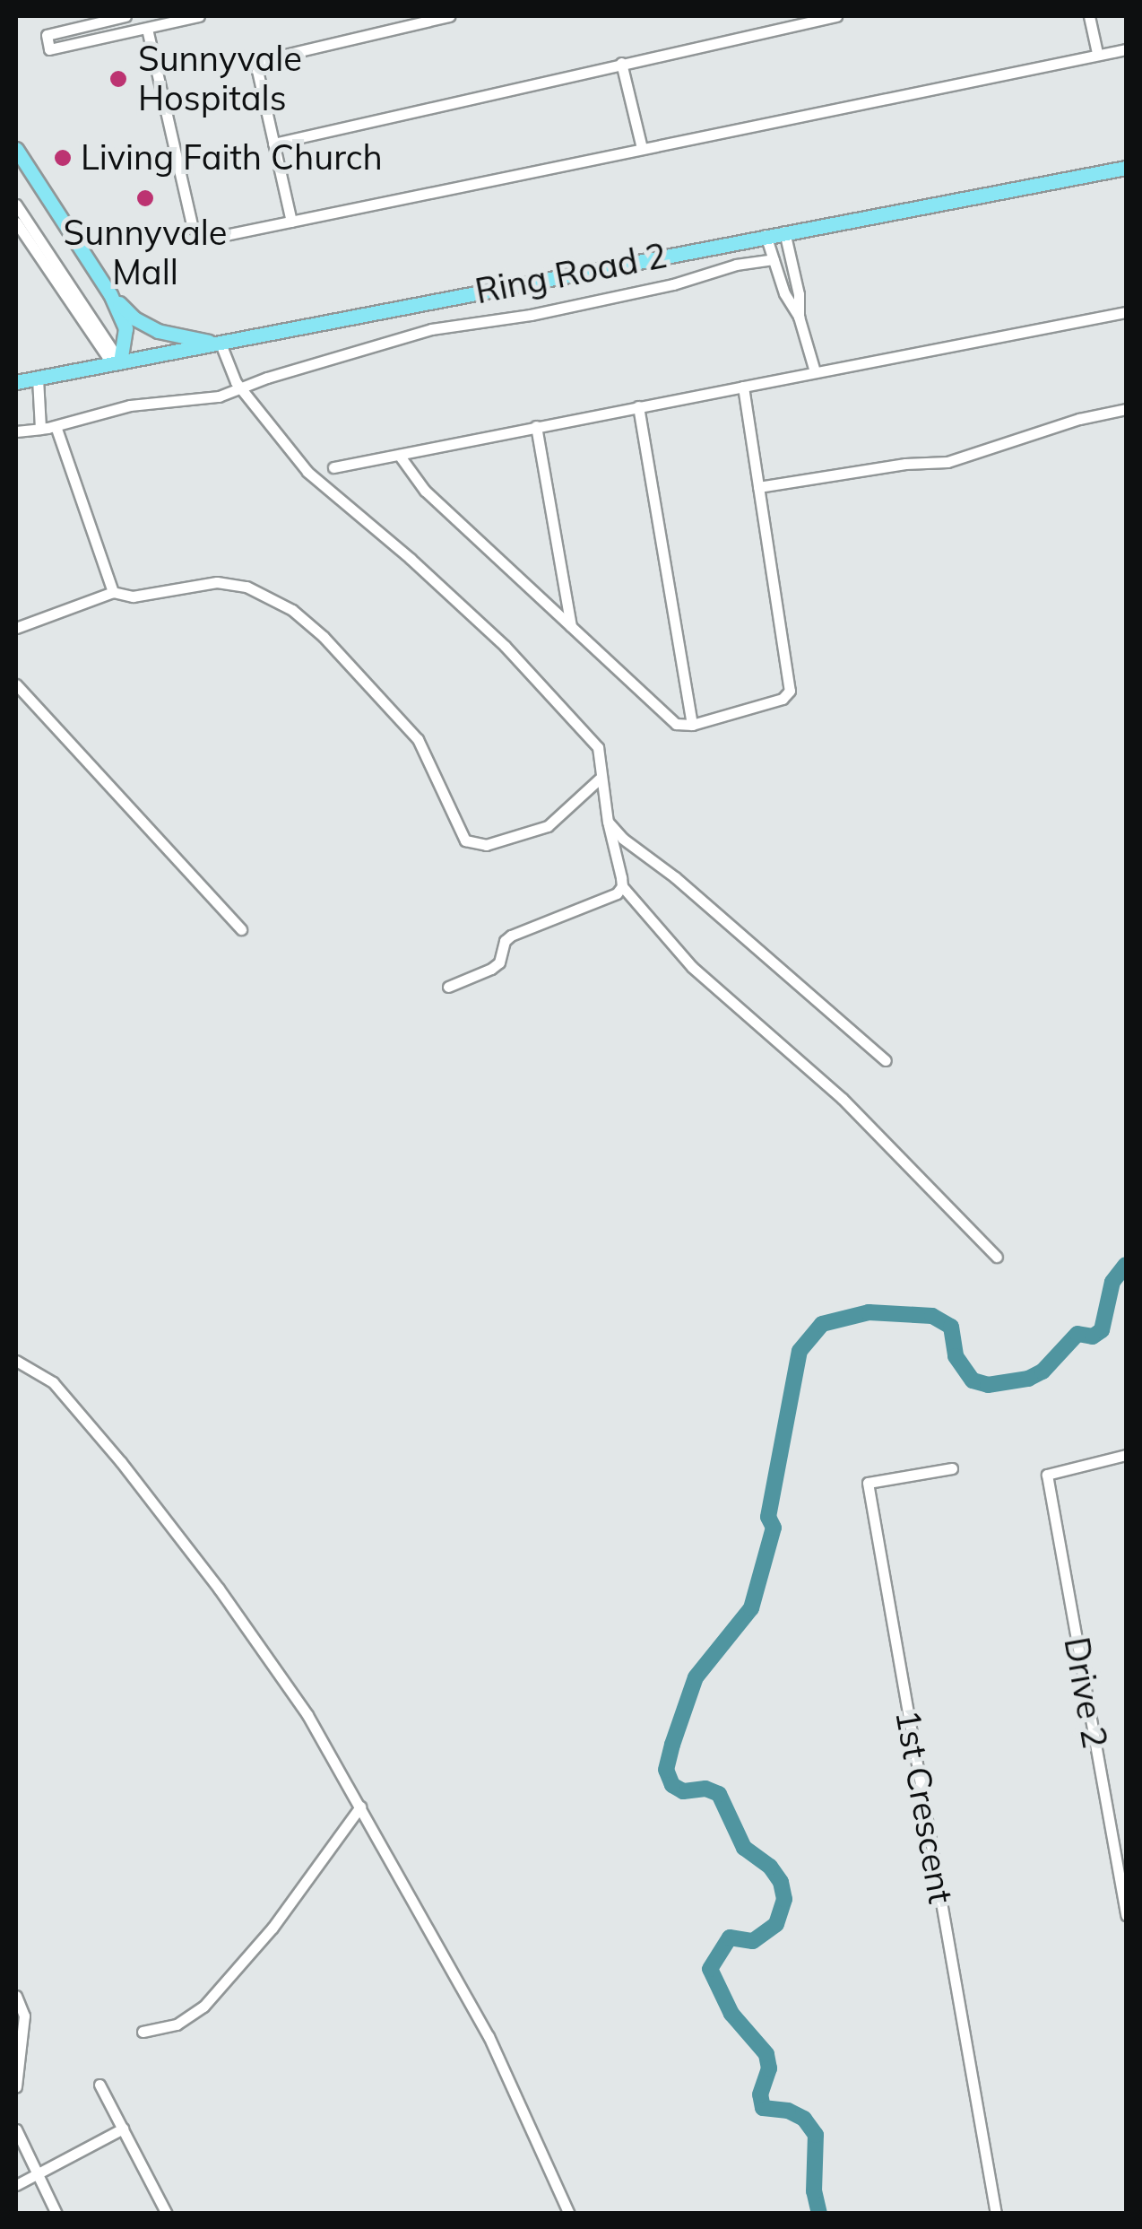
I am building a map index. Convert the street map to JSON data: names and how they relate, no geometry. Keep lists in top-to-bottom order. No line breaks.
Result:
{"streets":{"main road":["Ring Road 2"],"street":["Drive 2","1st Crescent"]},"places":["Sunnyvale Hospitals","Living Faith Church","Sunnyvale Mall"]}
